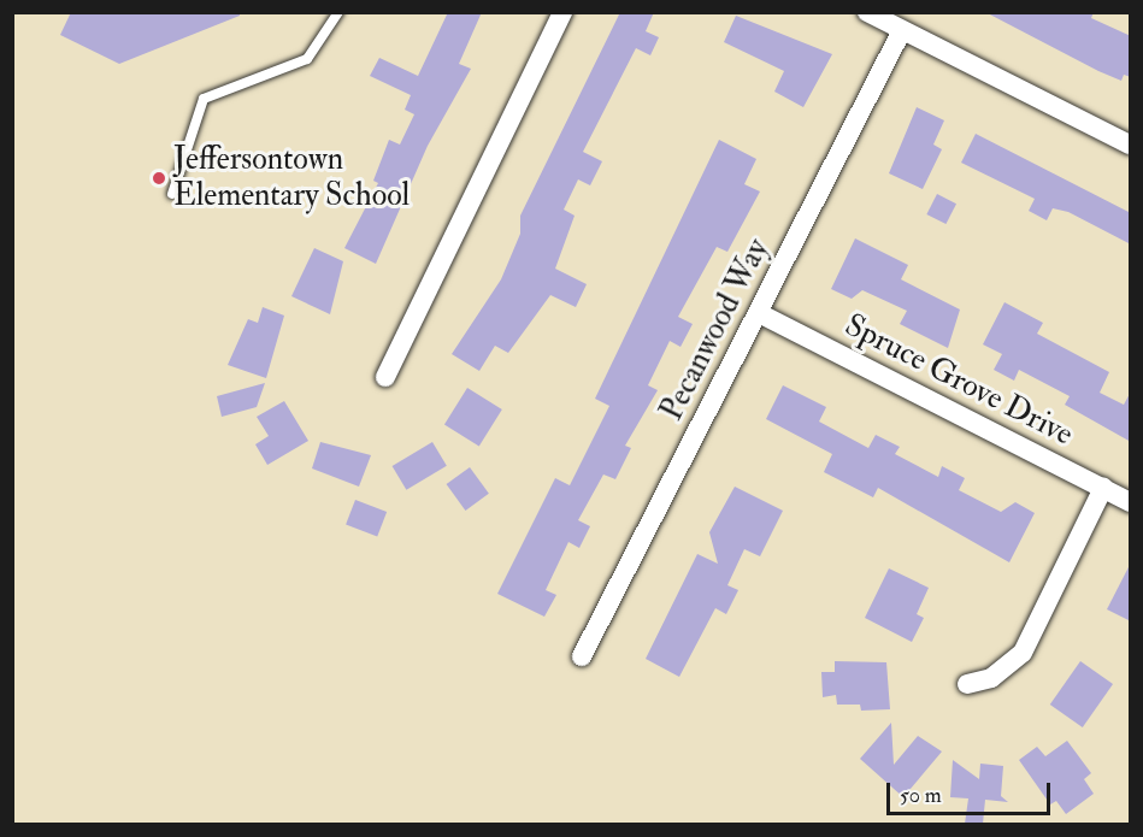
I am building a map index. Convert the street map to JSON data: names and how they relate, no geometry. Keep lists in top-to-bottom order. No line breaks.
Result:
{"streets":{"street":["Pecanwood Way","Spruce Grove Drive"]},"crossings":[["Pecanwood Way","Spruce Grove Drive"]],"places":["Jeffersontown Elementary School"],"scale_bar":"50 m"}
